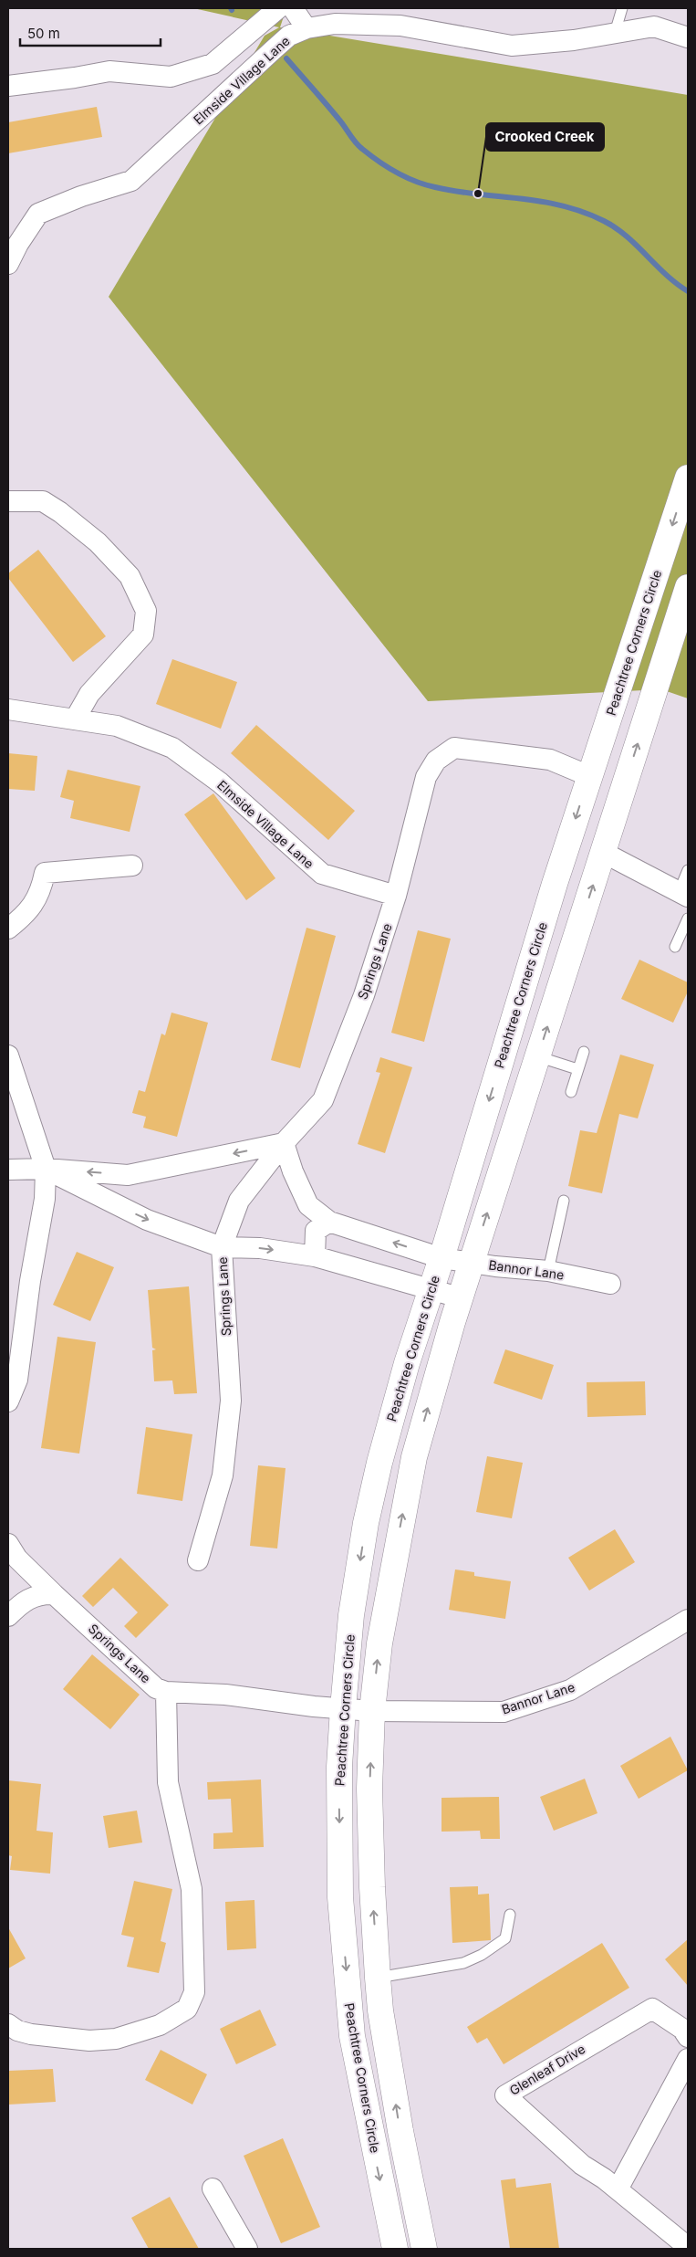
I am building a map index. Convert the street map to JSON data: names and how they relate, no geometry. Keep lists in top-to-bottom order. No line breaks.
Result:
{"streets":{"street":["Elmside Village Lane","Peachtree Corners Circle","Springs Lane","Bannor Lane","Glenleaf Drive"]},"crossings":[["Elmside Village Lane","Springs Lane"],["Peachtree Corners Circle","Springs Lane"],["Peachtree Corners Circle","Bannor Lane"],["Springs Lane","Bannor Lane"]],"places":["Crooked Creek"],"scale_bar":"50 m"}
